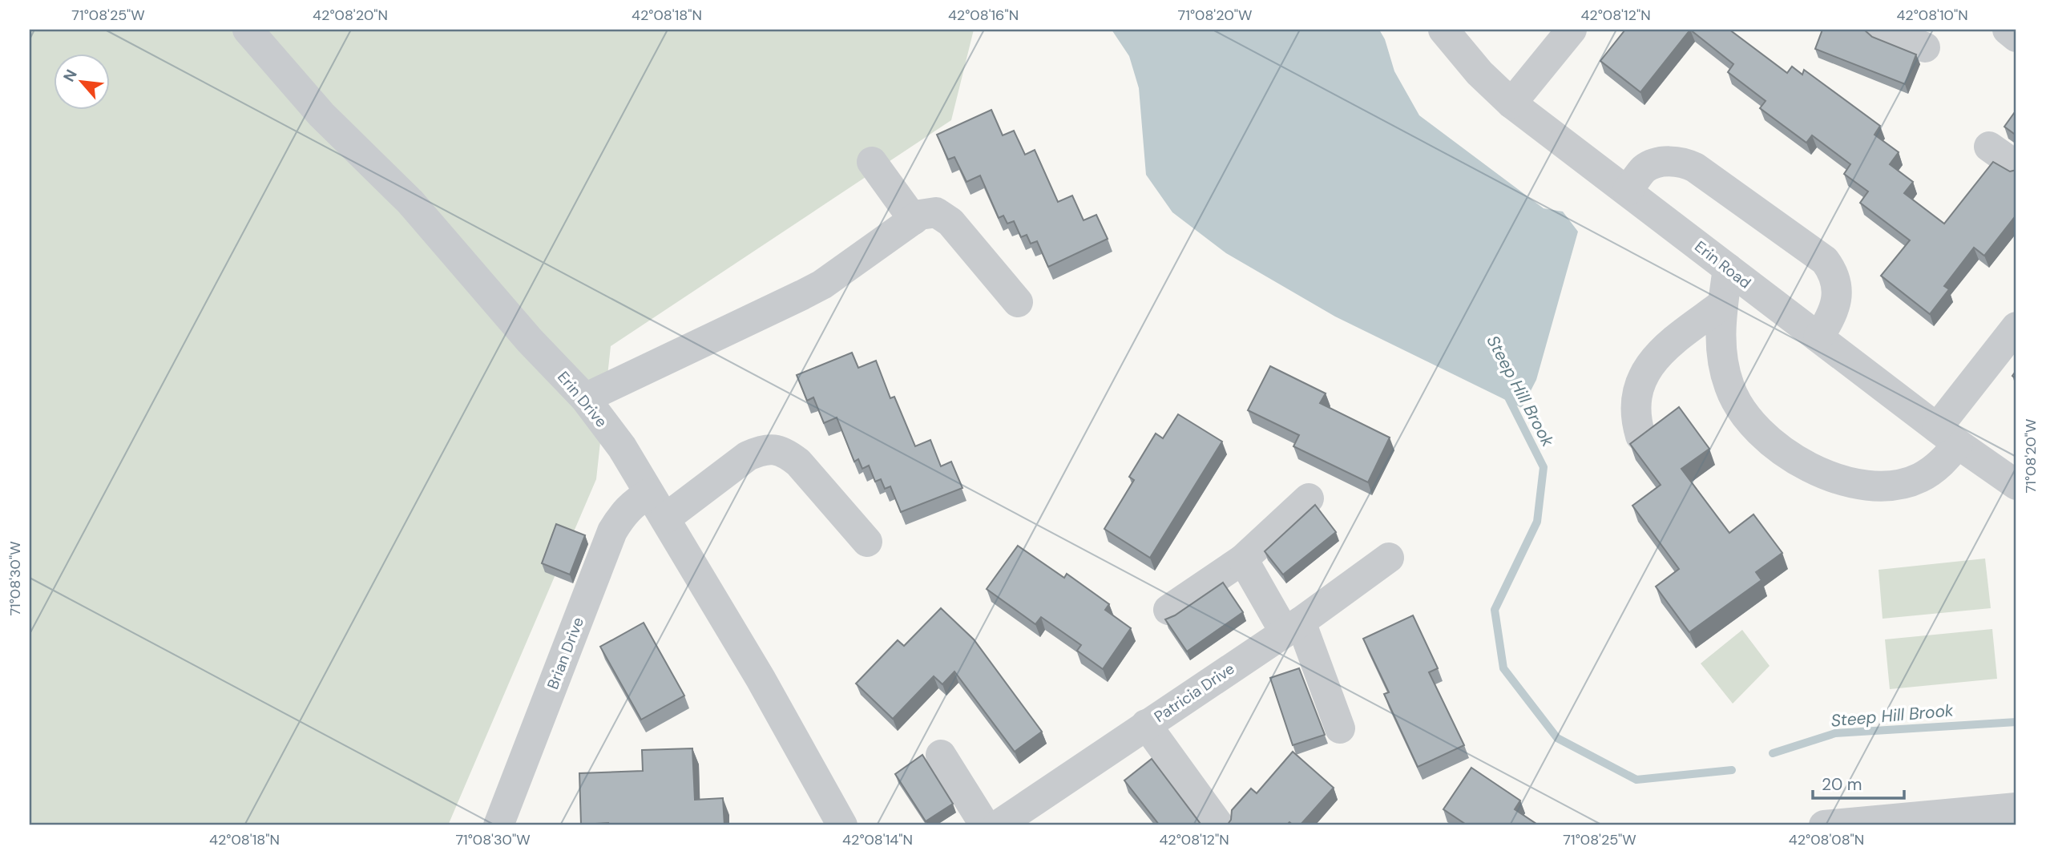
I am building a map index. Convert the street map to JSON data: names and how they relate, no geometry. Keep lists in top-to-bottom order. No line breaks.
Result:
{"streets":{"street":["Erin Road","Erin Drive","Brian Drive","Patricia Drive"]},"crossings":[["Erin Drive","Brian Drive"]],"water":["Steep Hill Brook"],"scale_bar":"20 m","north":"top left","coordinates":["71°08'25\"W","42°08'20\"N","42°08'18\"N","42°08'16\"N","71°08'20\"W","42°08'12\"N","42°08'10\"N","71°08'30\"W","42°08'14\"N","42°08'08\"N"]}
